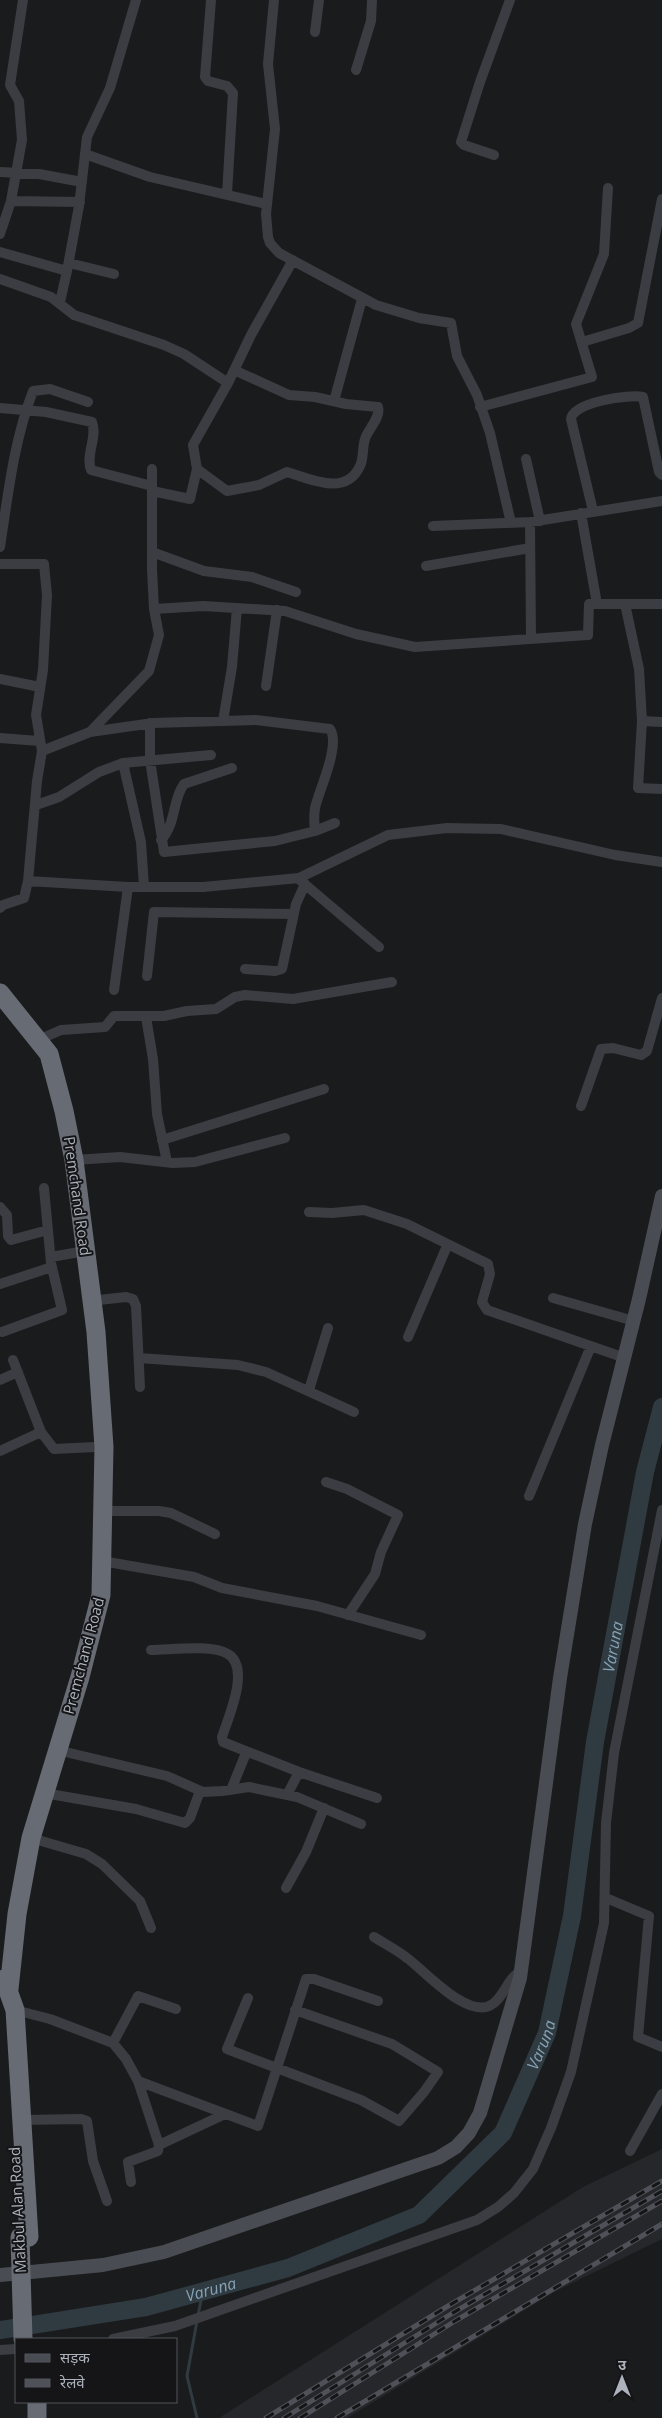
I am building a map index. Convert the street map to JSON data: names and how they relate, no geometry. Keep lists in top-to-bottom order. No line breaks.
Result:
{"streets":{"highway":["Premchand Road","Makbul Alan Road"]},"crossings":[["Premchand Road","Makbul Alan Road"]],"water":["Varuna"],"legend":["सड़क","रेलवे"],"north":"top"}
